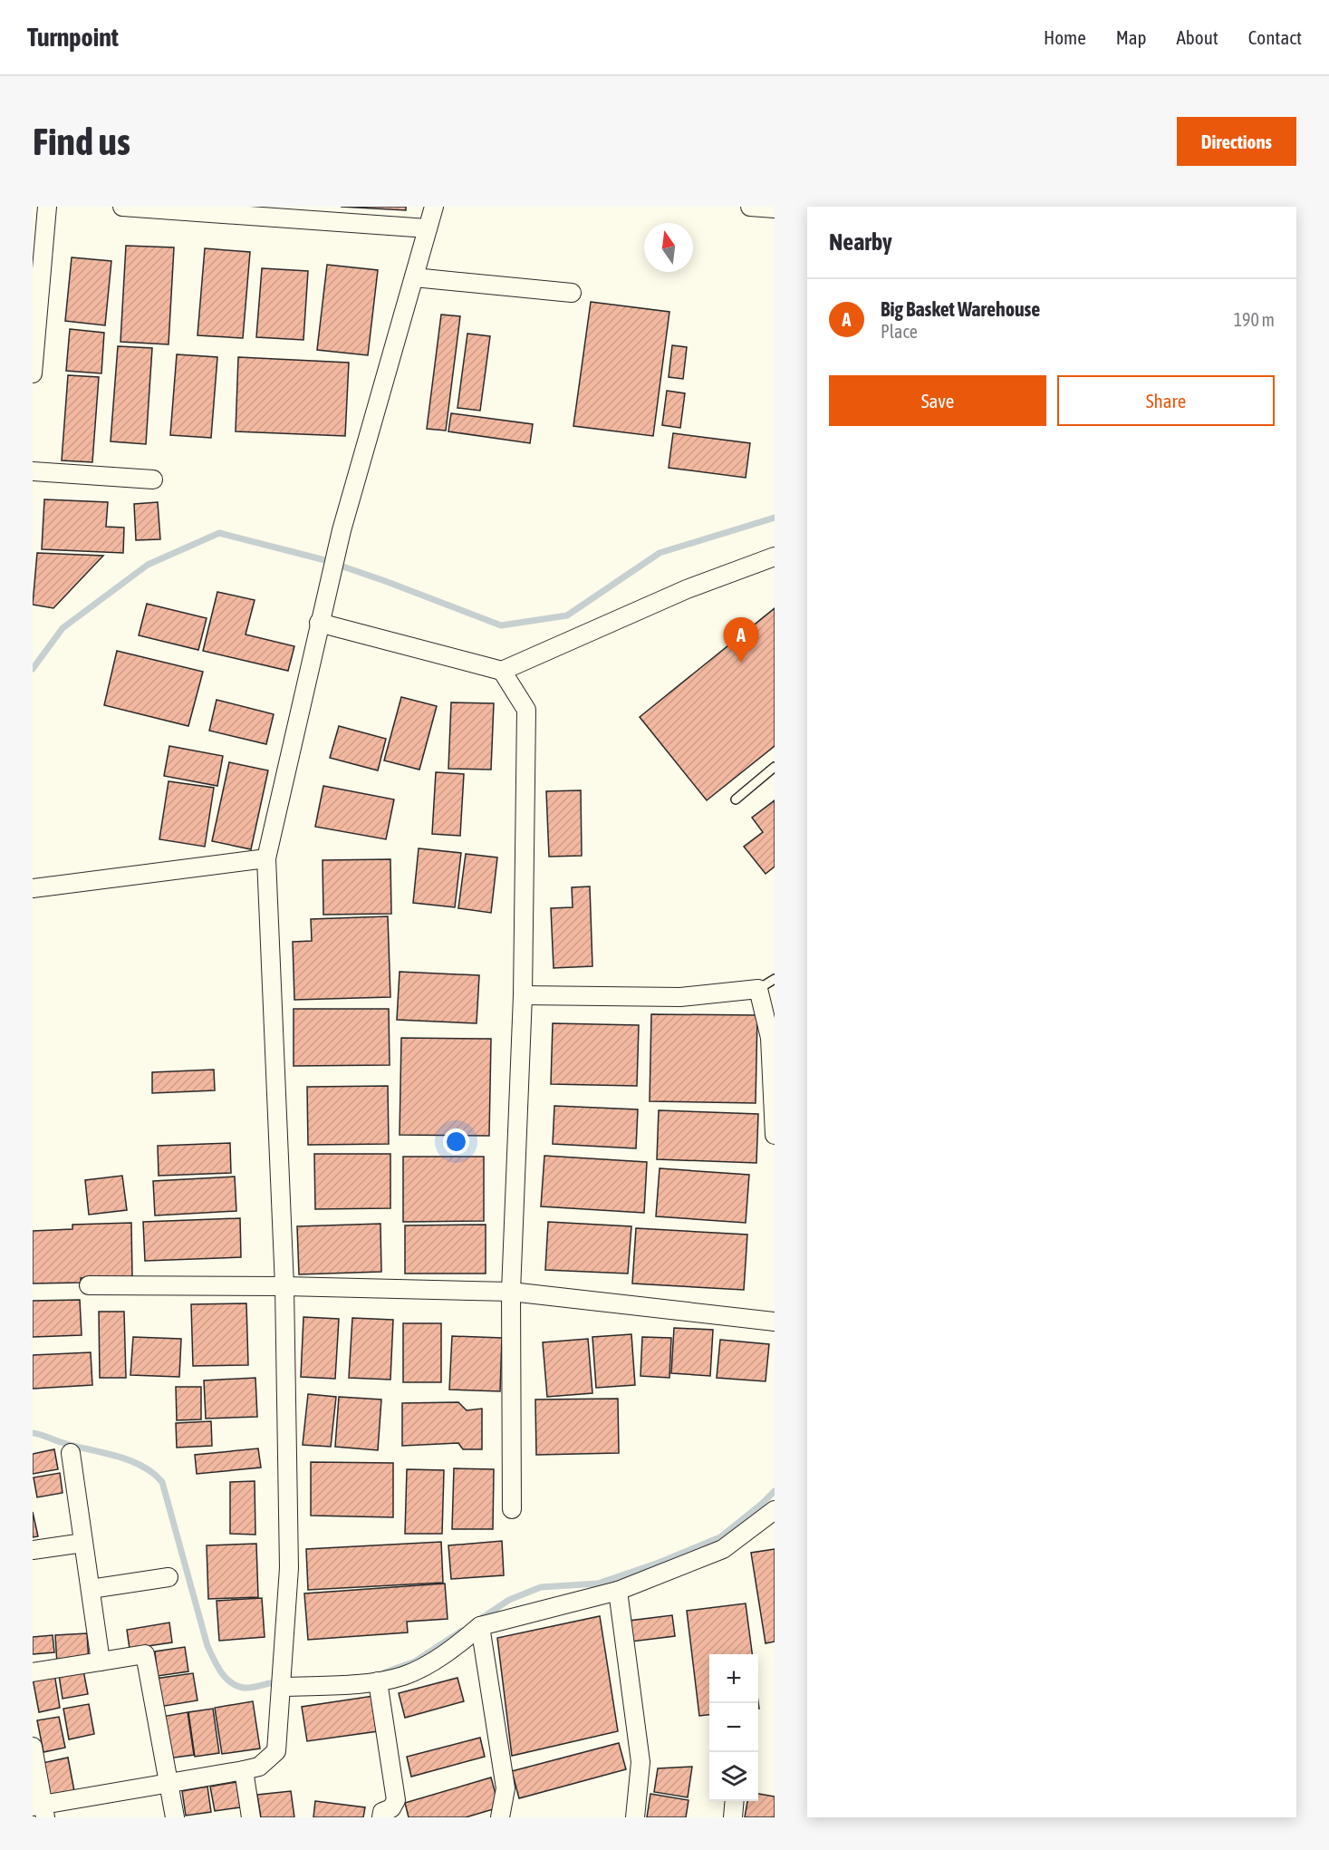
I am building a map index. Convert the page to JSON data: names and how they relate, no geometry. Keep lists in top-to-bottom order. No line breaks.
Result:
{"north":"top","page":{"header":"Turnpoint","nav":["Home","Map","About","Contact"],"buttons":["Directions",["Save","Share"]],"title":"Find us","heading":"Nearby","list":[{"mark":"A","name":"Big Basket Warehouse","note":"Place","value":"190 m"}],"pins":"A","map_buttons":["+","−"]}}
